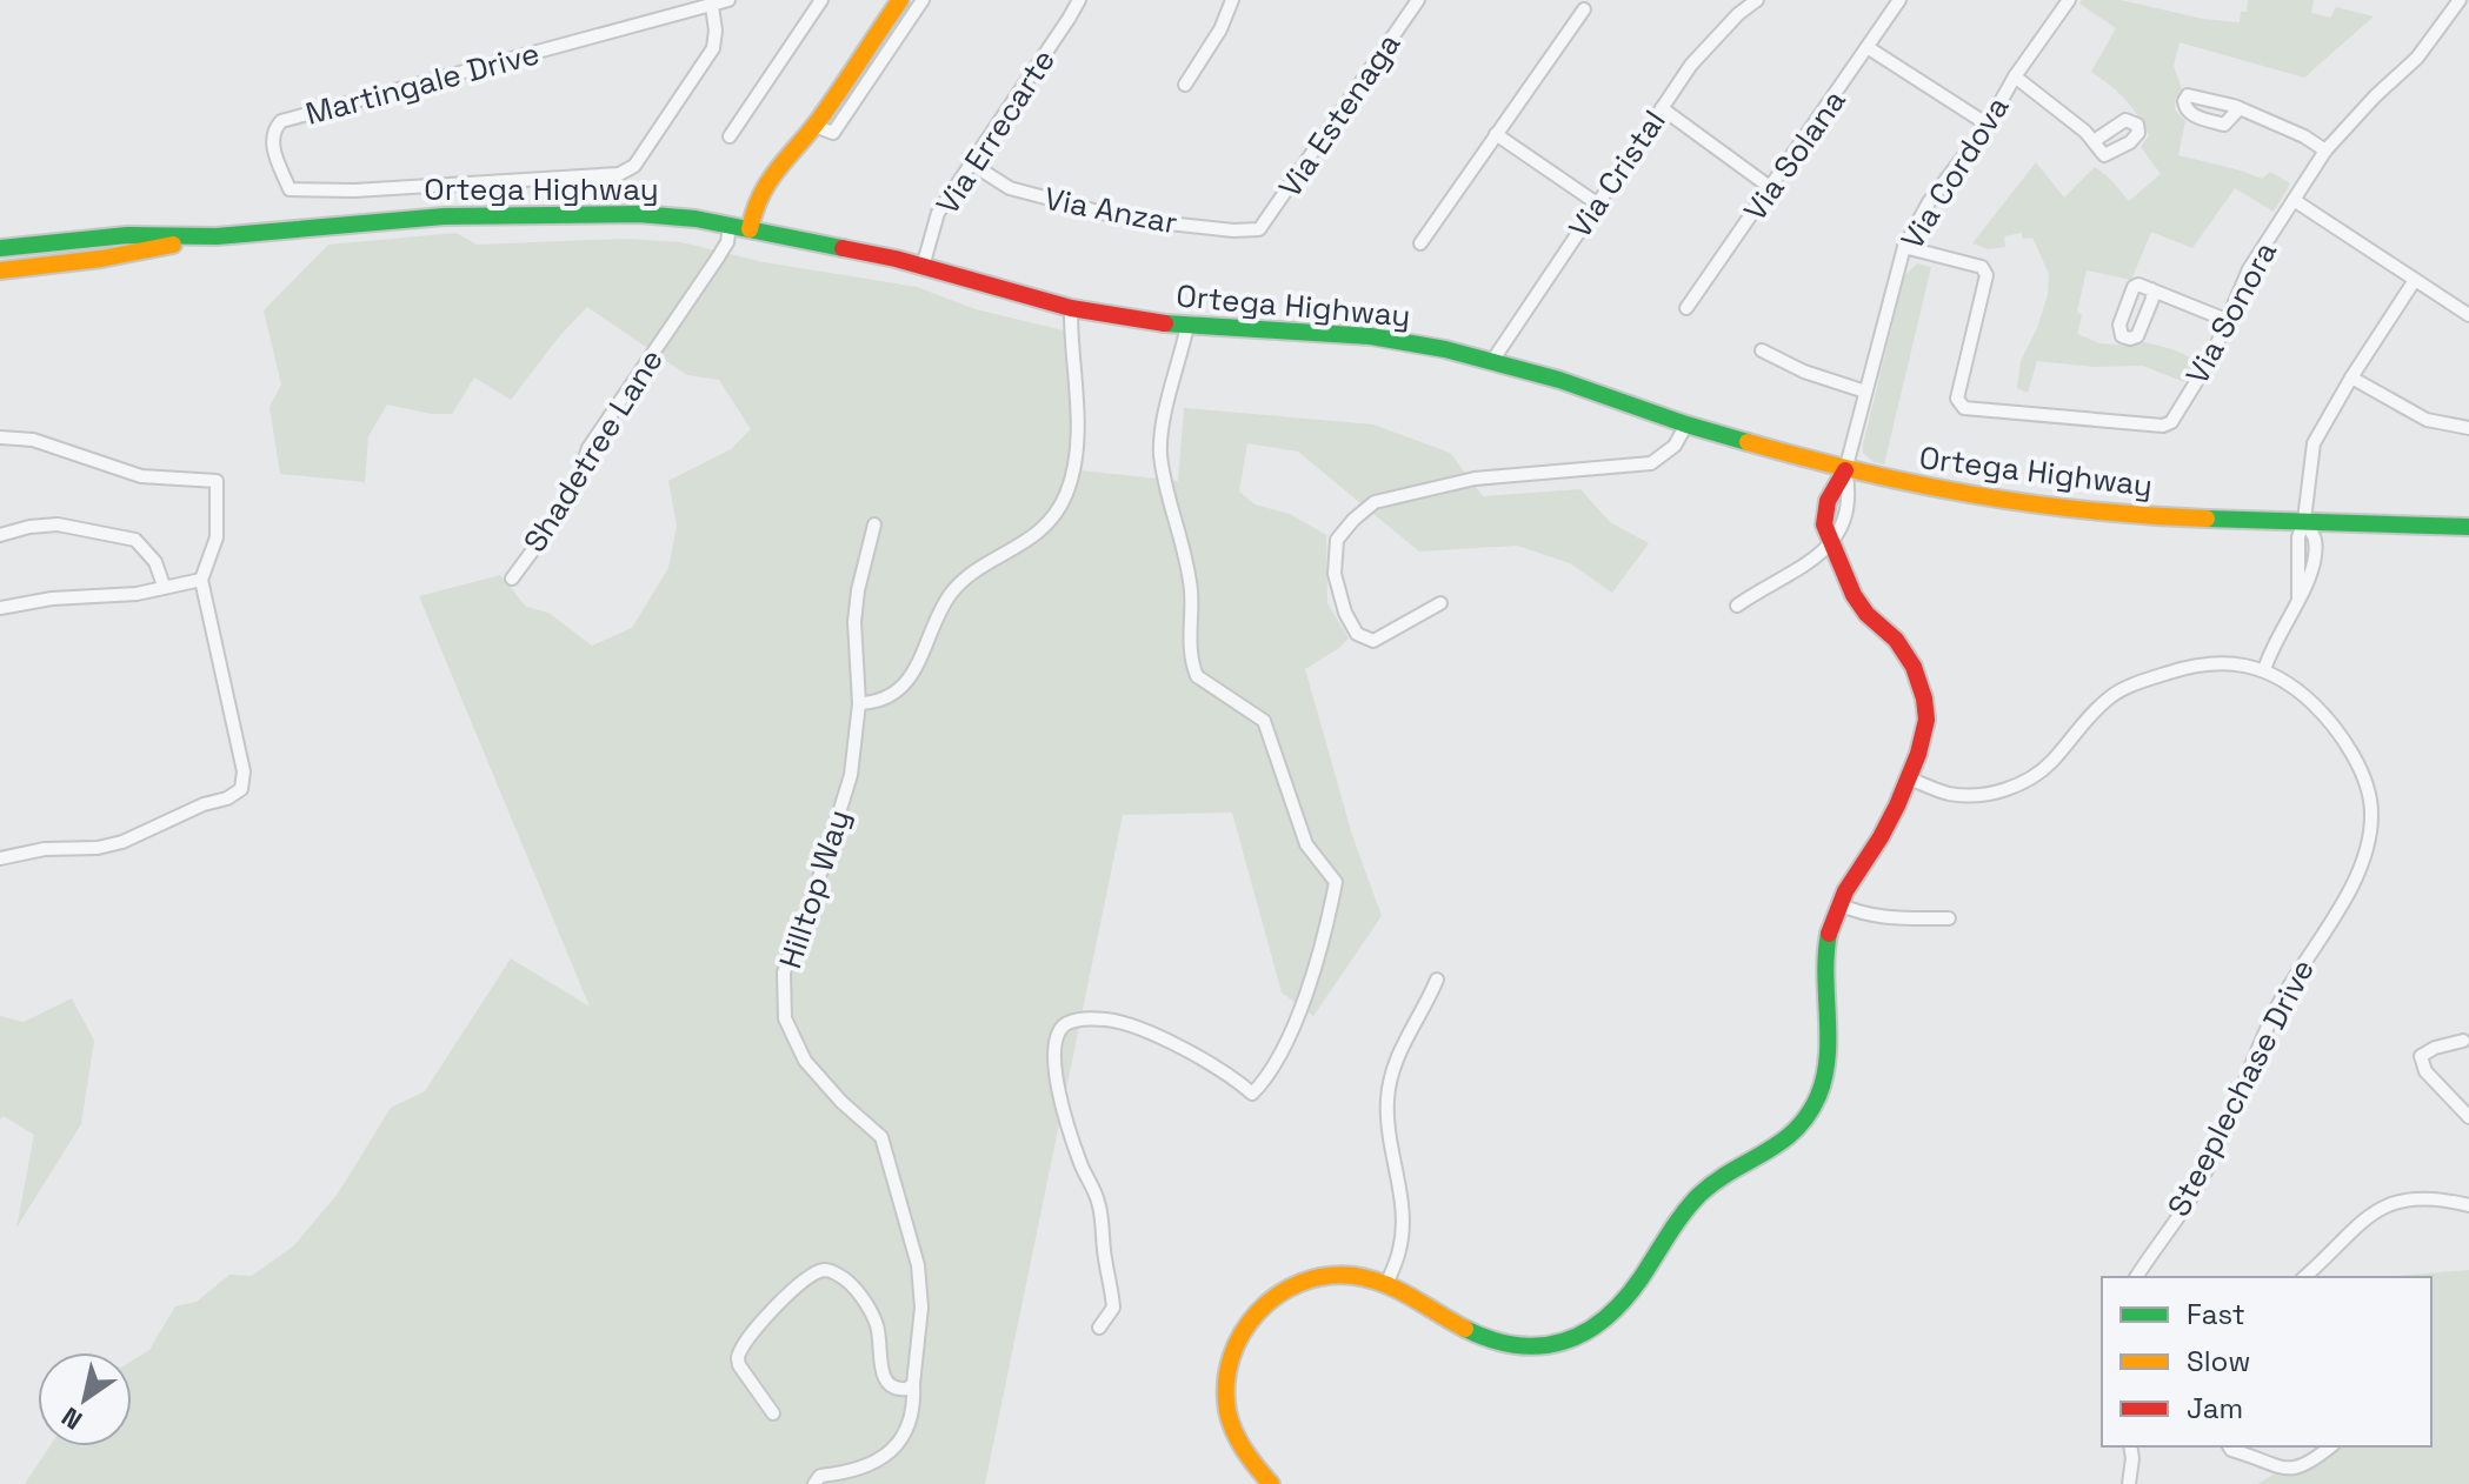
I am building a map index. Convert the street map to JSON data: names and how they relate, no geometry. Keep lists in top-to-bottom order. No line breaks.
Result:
{"streets":{"main road":["Ortega Highway"],"street":["Martingale Drive","Via Estenaga","Via Errecarte","Via Solana","Via Cordova","Via Cristal","Via Anzar","Via Sonora","Shadetree Lane","Hilltop Way","Steeplechase Drive"]},"crossings":[["Via Estenaga","Via Anzar"],["Via Errecarte","Ortega Highway"],["Via Errecarte","Via Anzar"],["Via Cordova","Ortega Highway"],["Via Cordova","Via Sonora"],["Via Cristal","Ortega Highway"],["Ortega Highway","Shadetree Lane"]],"legend":["Fast","Slow","Jam"],"north":"bottom left"}
